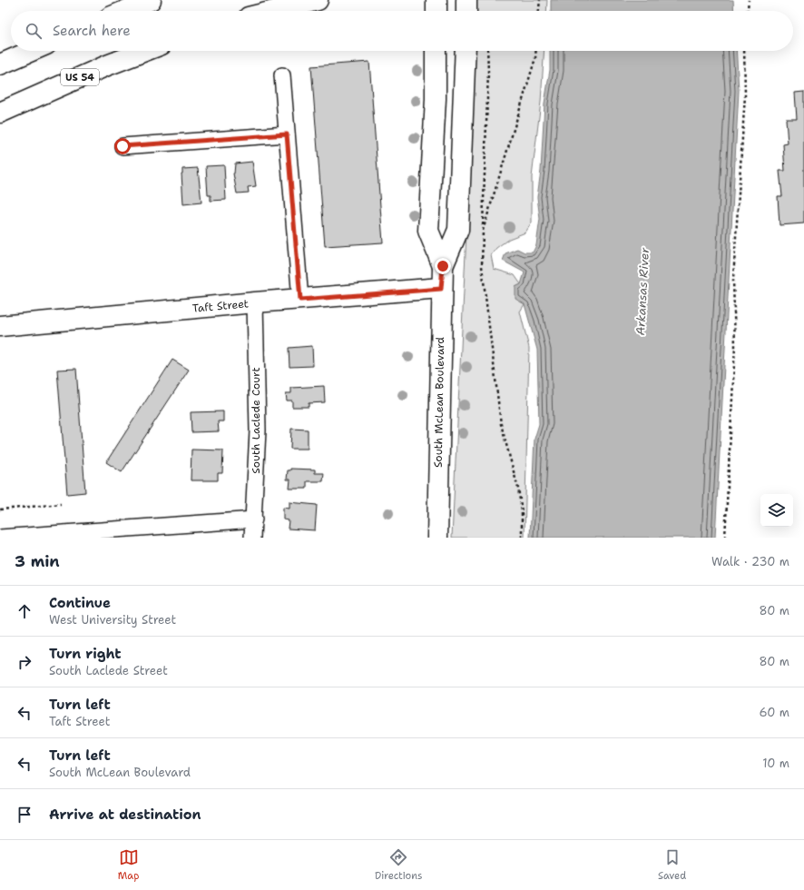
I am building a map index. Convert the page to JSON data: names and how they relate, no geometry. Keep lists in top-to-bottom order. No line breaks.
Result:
{"streets":{"main road":["US 54","Taft Street","South McLean Boulevard"],"street":["South Laclede Court"]},"crossings":[["Taft Street","South McLean Boulevard"],["Taft Street","South Laclede Court"]],"water":["Arkansas River"],"page":{"search":"Search here","heading":["3 min","Walk · 230 m"],"list":[["Continue","West University Street","80 m"],["Turn right","South Laclede Street","80 m"],["Turn left","Taft Street","60 m"],["Turn left","South McLean Boulevard","10 m"],"Arrive at destination"],"nav":["Map","Directions","Saved"]}}
